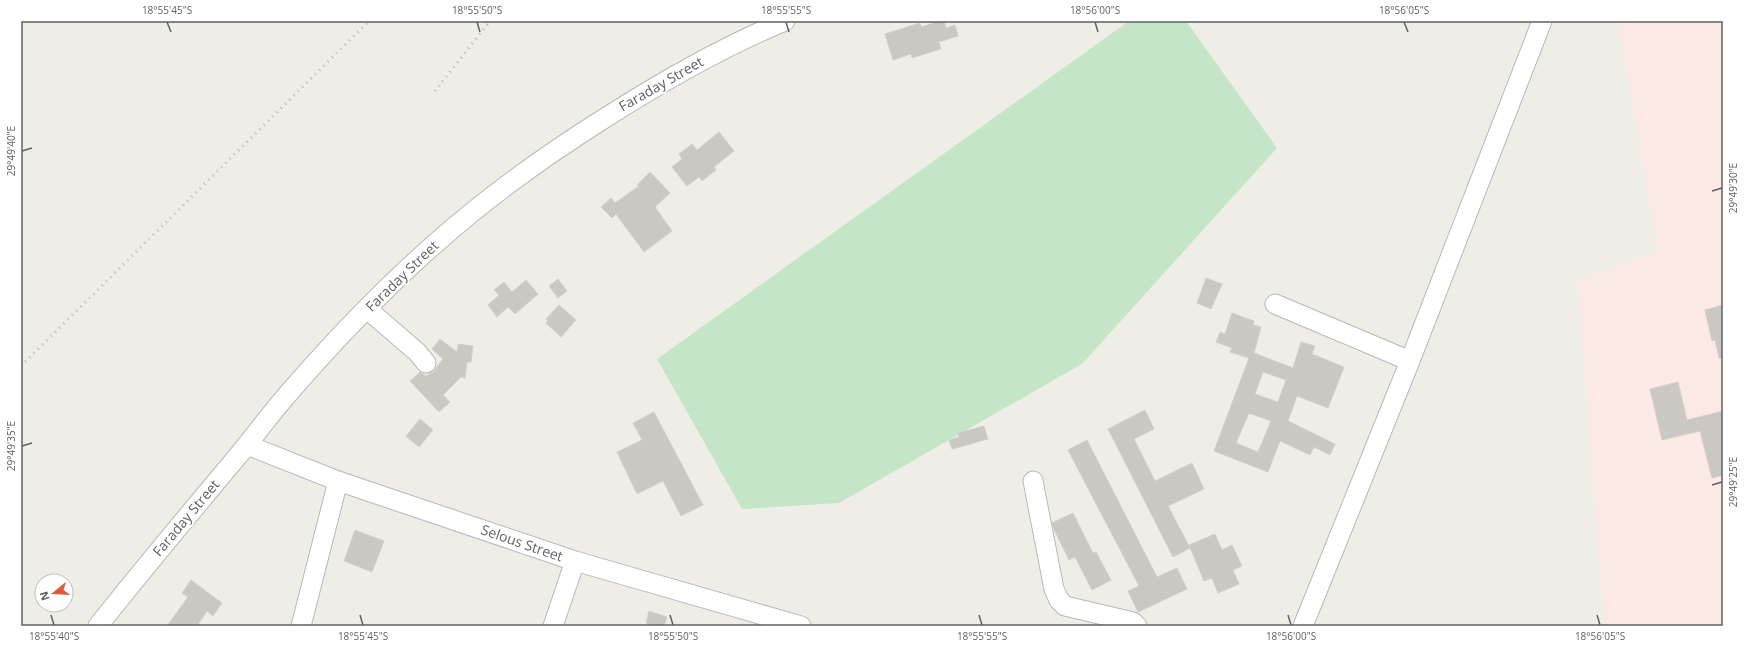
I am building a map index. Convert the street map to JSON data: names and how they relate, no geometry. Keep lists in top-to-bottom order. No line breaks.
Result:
{"streets":{"street":["Faraday Street","Selous Street"]},"crossings":[["Faraday Street","Selous Street"]],"north":"left","coordinates":["18°55'45\"S","18°55'50\"S","18°55'55\"S","18°56'00\"S","18°56'05\"S","29°49'40\"E","29°49'30\"E","29°49'35\"E","29°49'25\"E","18°55'40\"S"]}
